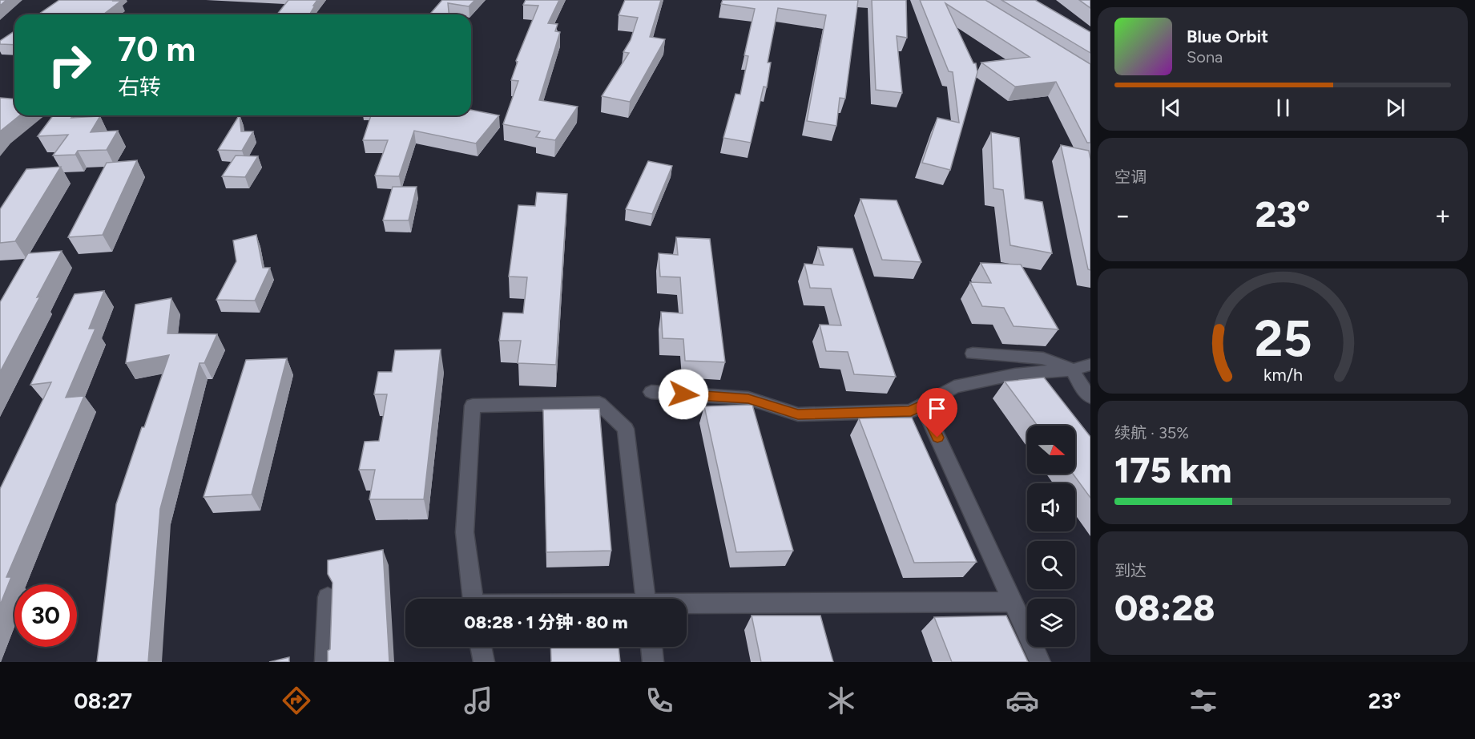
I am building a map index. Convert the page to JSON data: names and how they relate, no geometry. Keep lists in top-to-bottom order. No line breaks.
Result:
{"north":"right","page":{"turn":["70 m","右转"],"song":["Blue Orbit","Sona"],"tile":["空调",["续航 · 35%","175 km"],["到达","08:28"]],"heat":["−","23°","+"],"limit":"30","trip":"08:28 · 1 分钟 · 80 m","tabs":["08:27","23°"],"gauge":["25","km/h"]}}
